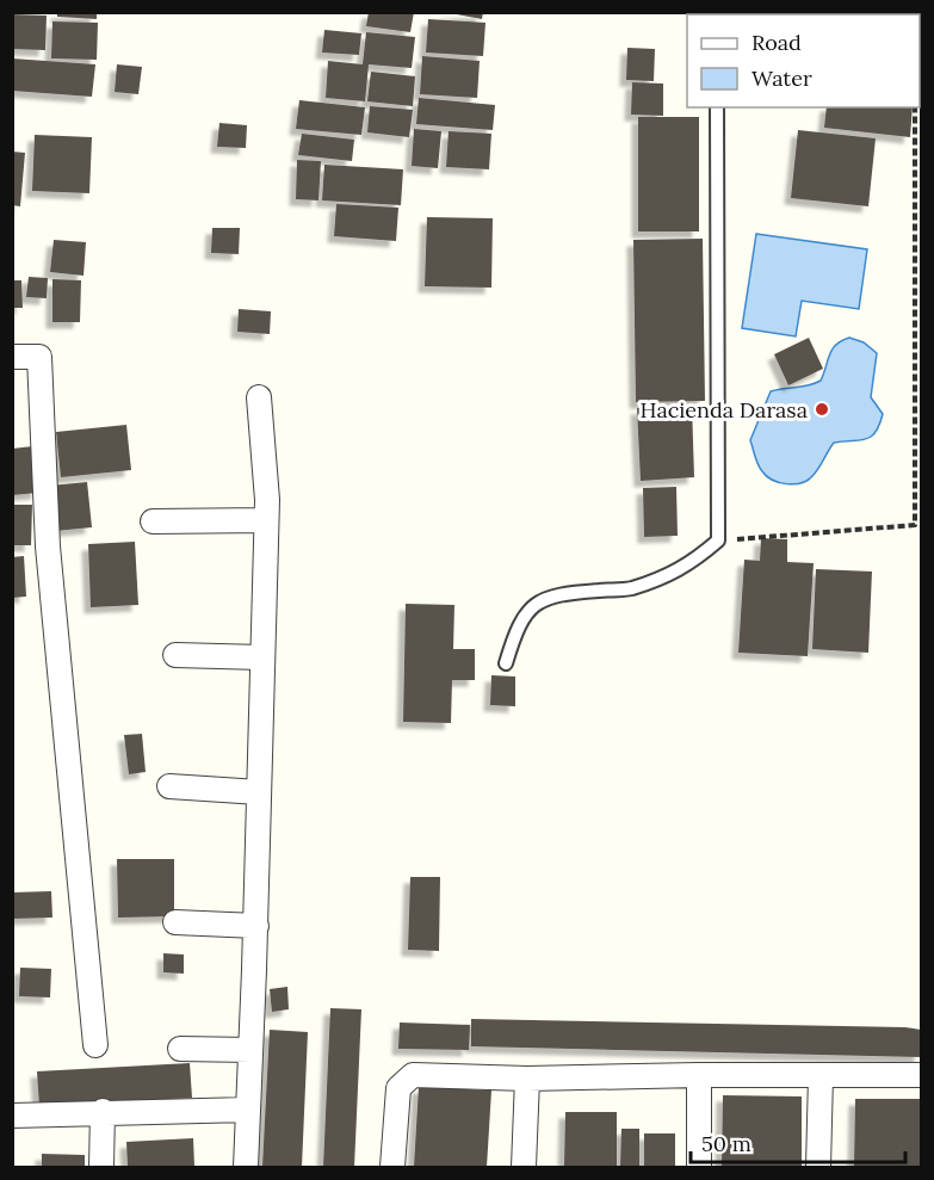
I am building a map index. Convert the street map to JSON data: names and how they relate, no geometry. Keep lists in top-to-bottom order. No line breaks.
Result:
{"places":["Hacienda Darasa"],"legend":["Road","Water"],"scale_bar":"50 m"}
